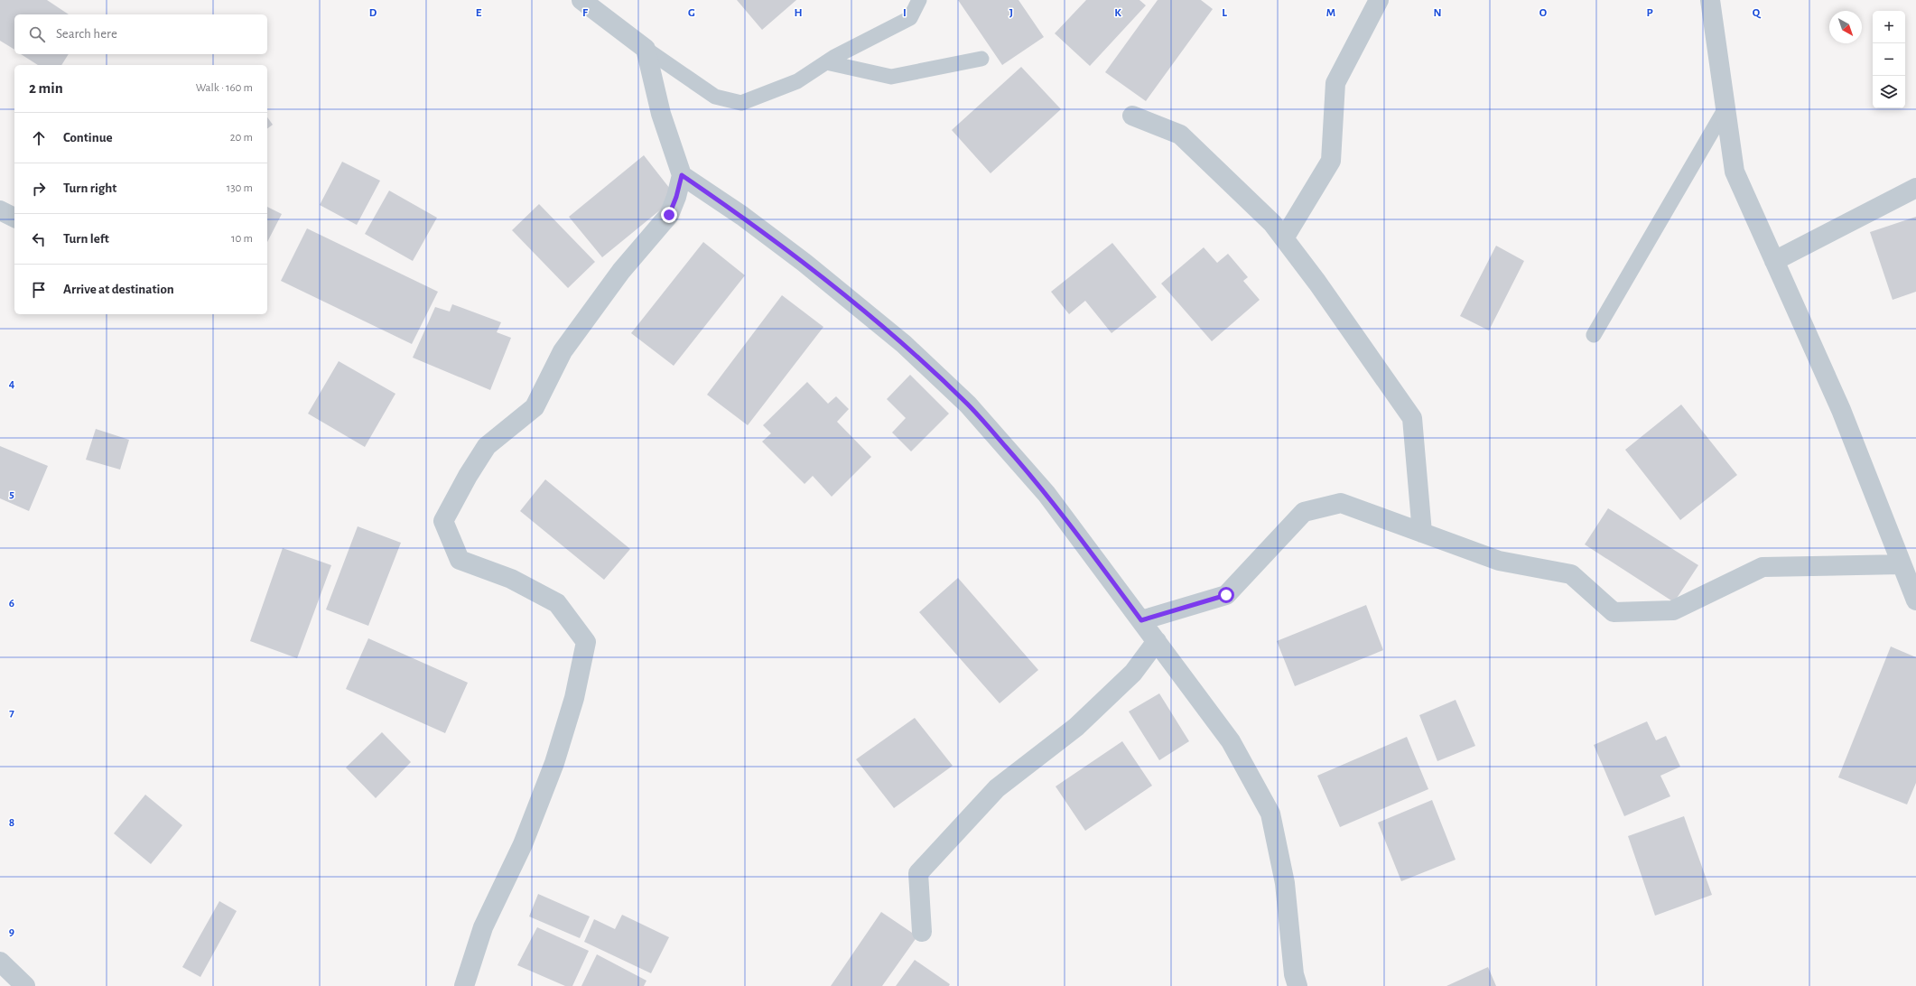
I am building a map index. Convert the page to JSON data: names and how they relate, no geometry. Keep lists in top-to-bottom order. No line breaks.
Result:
{"north":"bottom right","page":{"map_buttons":["+","−"],"search":"Search here","heading":["2 min","Walk · 160 m"],"list":[["Continue","20 m"],["Turn right","130 m"],["Turn left","10 m"],"Arrive at destination"]},"grid":{"columns":["D","E","F","G","H","I","J","K","L","M","N","O","P","Q"],"rows":["4","5","6","7","8","9"]}}
